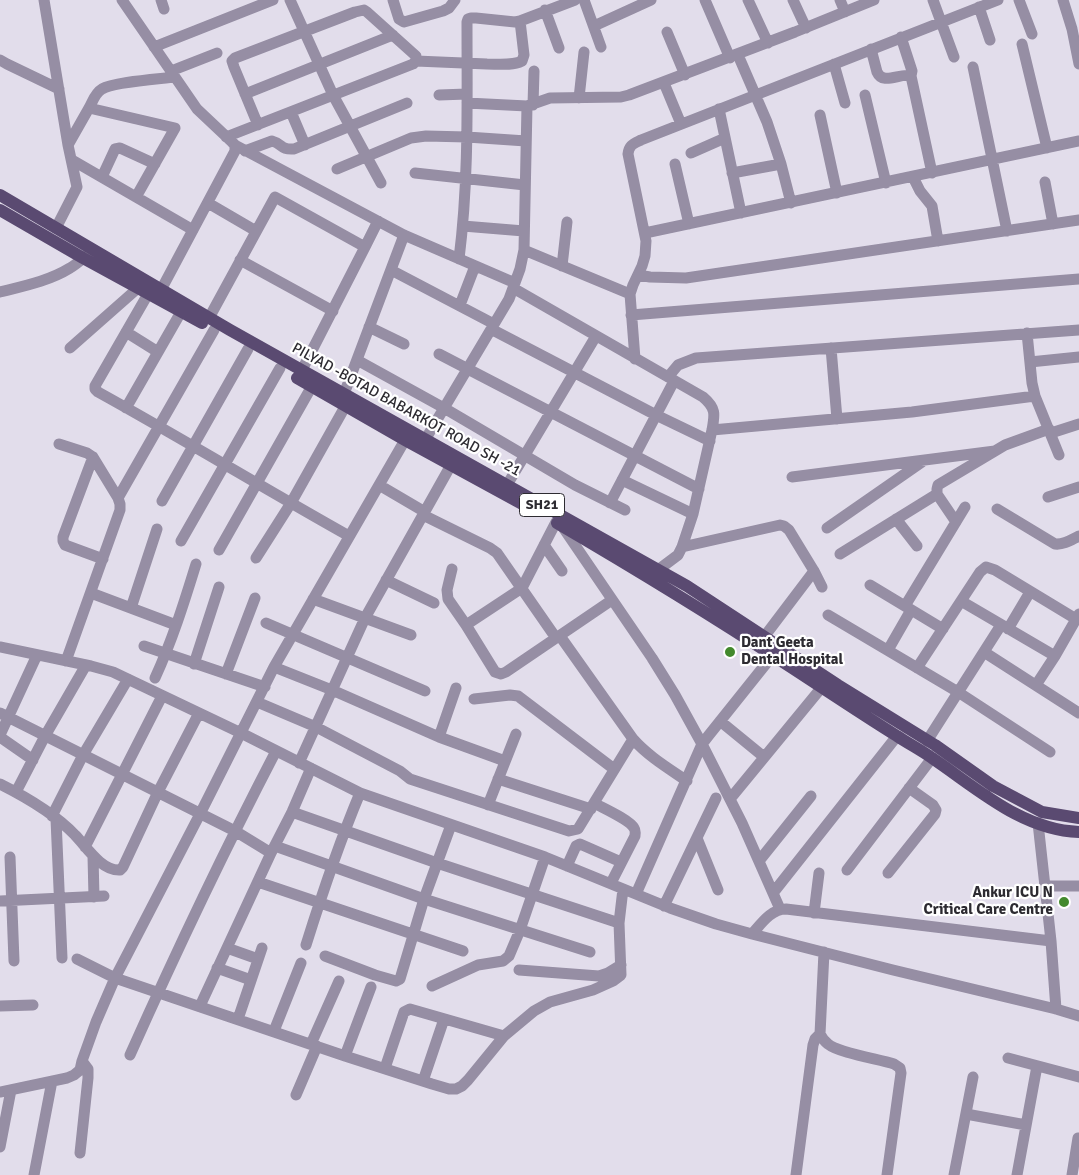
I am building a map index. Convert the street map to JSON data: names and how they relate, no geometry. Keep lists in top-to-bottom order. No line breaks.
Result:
{"streets":{"main road":["PILYAD -BOTAD BABARKOT ROAD SH -21","SH21"]},"places":["Dant Geeta Dental Hospital","Ankur ICU N Critical Care Centre"]}
